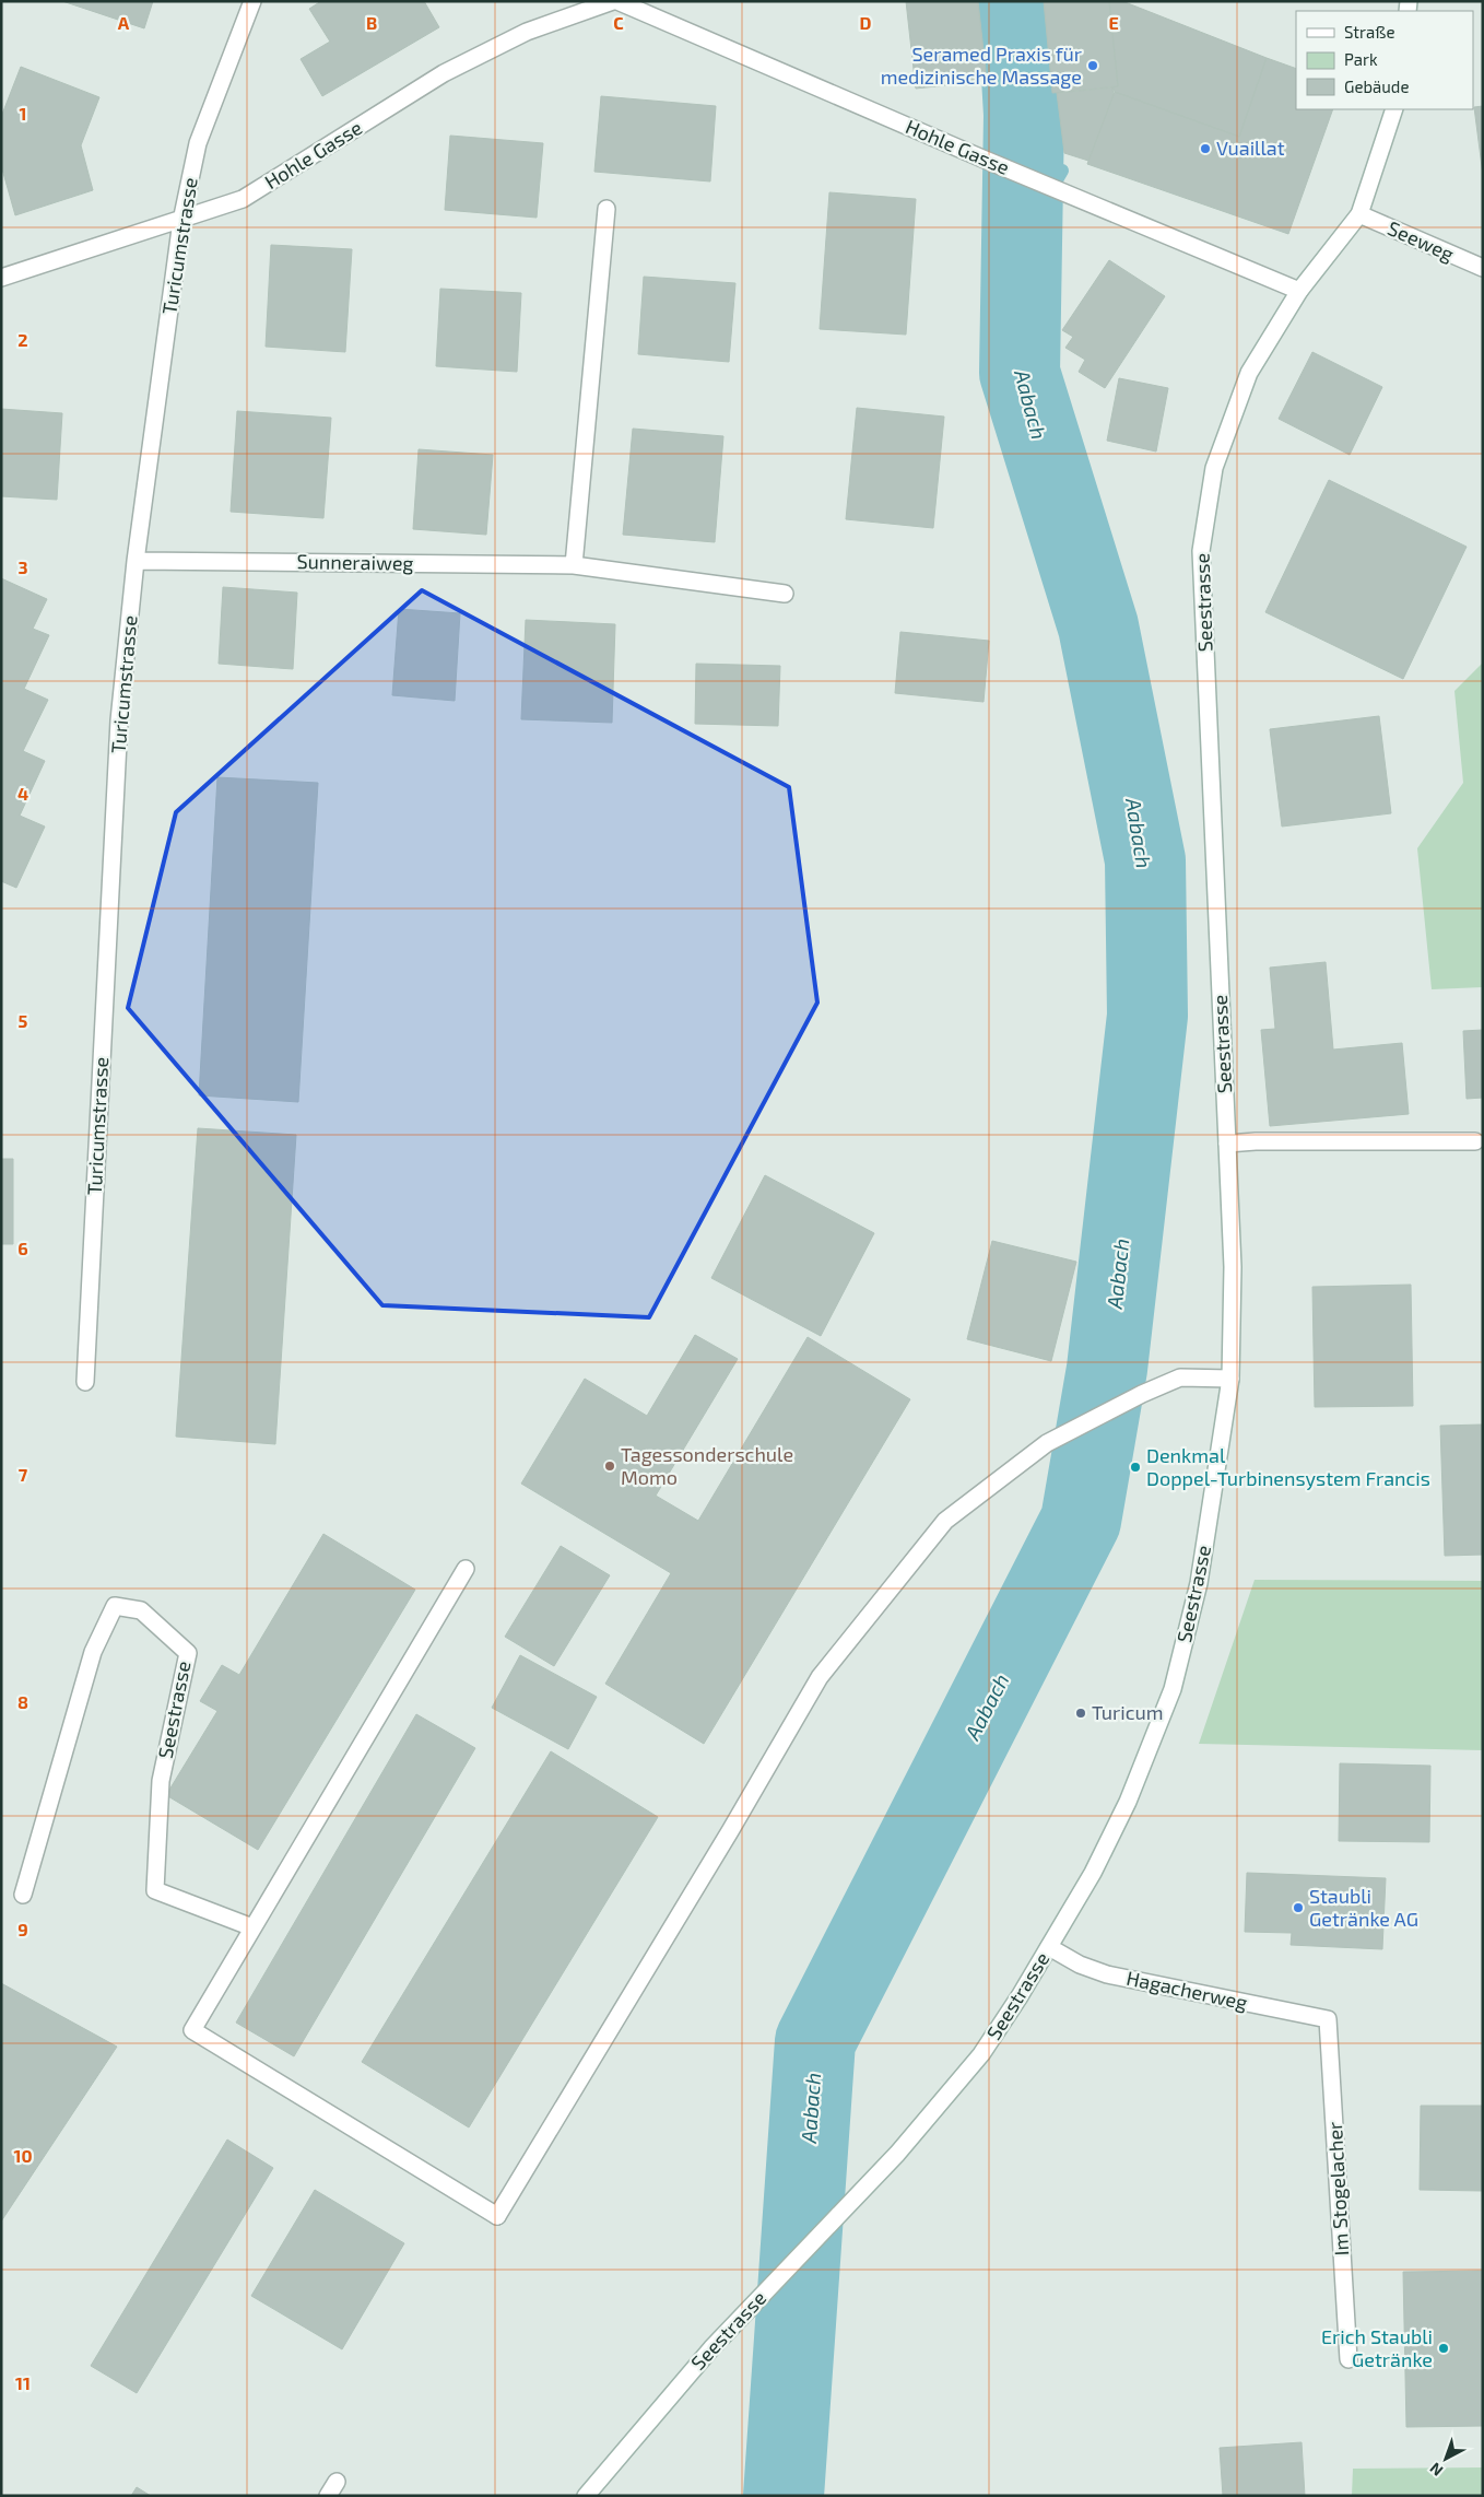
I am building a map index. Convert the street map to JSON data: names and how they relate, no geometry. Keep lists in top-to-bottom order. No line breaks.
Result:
{"streets":{"street":["Hohle Gasse","Seeweg","Turicumstrasse","Sunneraiweg","Seestrasse","Hagacherweg","Im Stogelacher"]},"crossings":[["Hohle Gasse","Turicumstrasse"],["Hohle Gasse","Seestrasse"],["Seeweg","Seestrasse"],["Turicumstrasse","Sunneraiweg"],["Seestrasse","Hagacherweg"],["Hagacherweg","Im Stogelacher"]],"water":["Aabach"],"places":["Seramed Praxis für medizinische Massage","Vuaillat","Tagessonderschule Momo","Denkmal Doppel-Turbinensystem Francis","Turicum","Staubli Getränke AG","Erich Staubli Getränke"],"legend":["Straße","Park","Gebäude"],"north":"bottom left","grid":{"columns":["A","B","C","D","E"],"rows":["1","2","3","4","5","6","7","8","9","10","11"]}}
